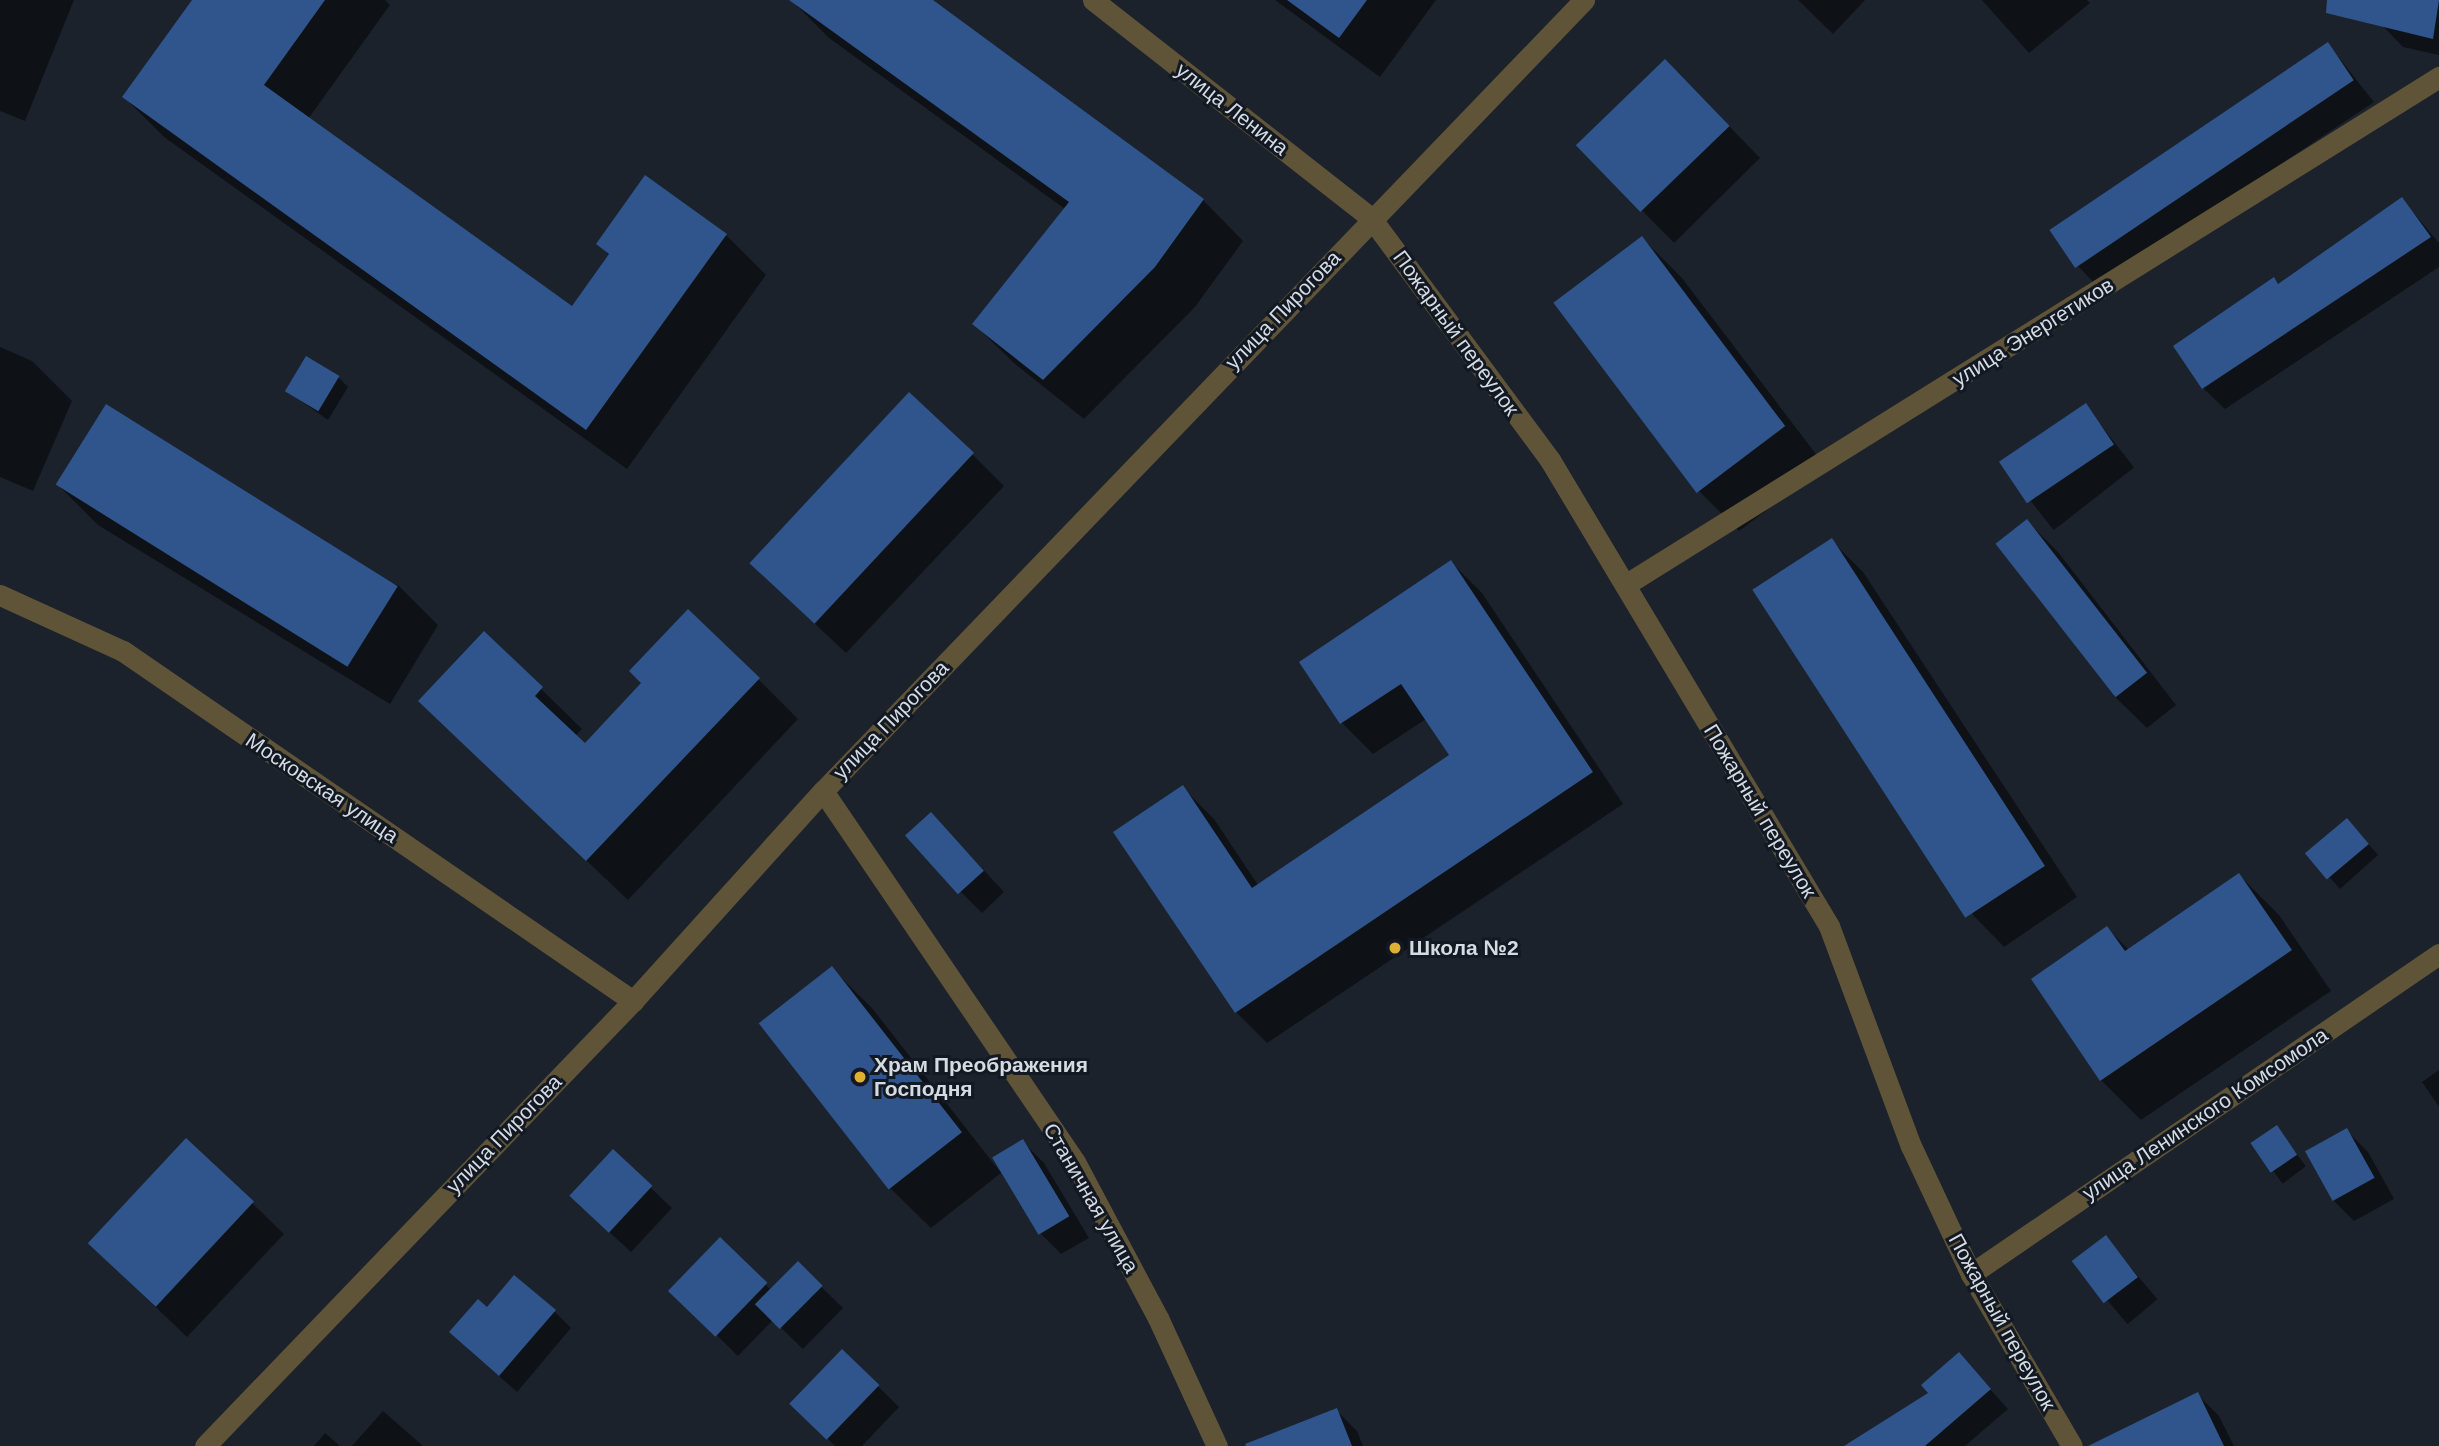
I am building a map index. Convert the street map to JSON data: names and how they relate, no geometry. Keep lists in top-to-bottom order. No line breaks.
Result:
{"streets":{"street":["улица Ленина","улица Пирогова","улица Энергетиков","Пожарный переулок","Московская улица","улица Ленинского Комсомола","Станичная улица"]},"crossings":[["улица Ленина","улица Пирогова"],["улица Ленина","Пожарный переулок"],["улица Пирогова","Пожарный переулок"],["улица Пирогова","Московская улица"],["улица Пирогова","Станичная улица"],["улица Энергетиков","Пожарный переулок"],["Пожарный переулок","улица Ленинского Комсомола"]],"places":["Школа №2","Храм Преображения Господня"]}
